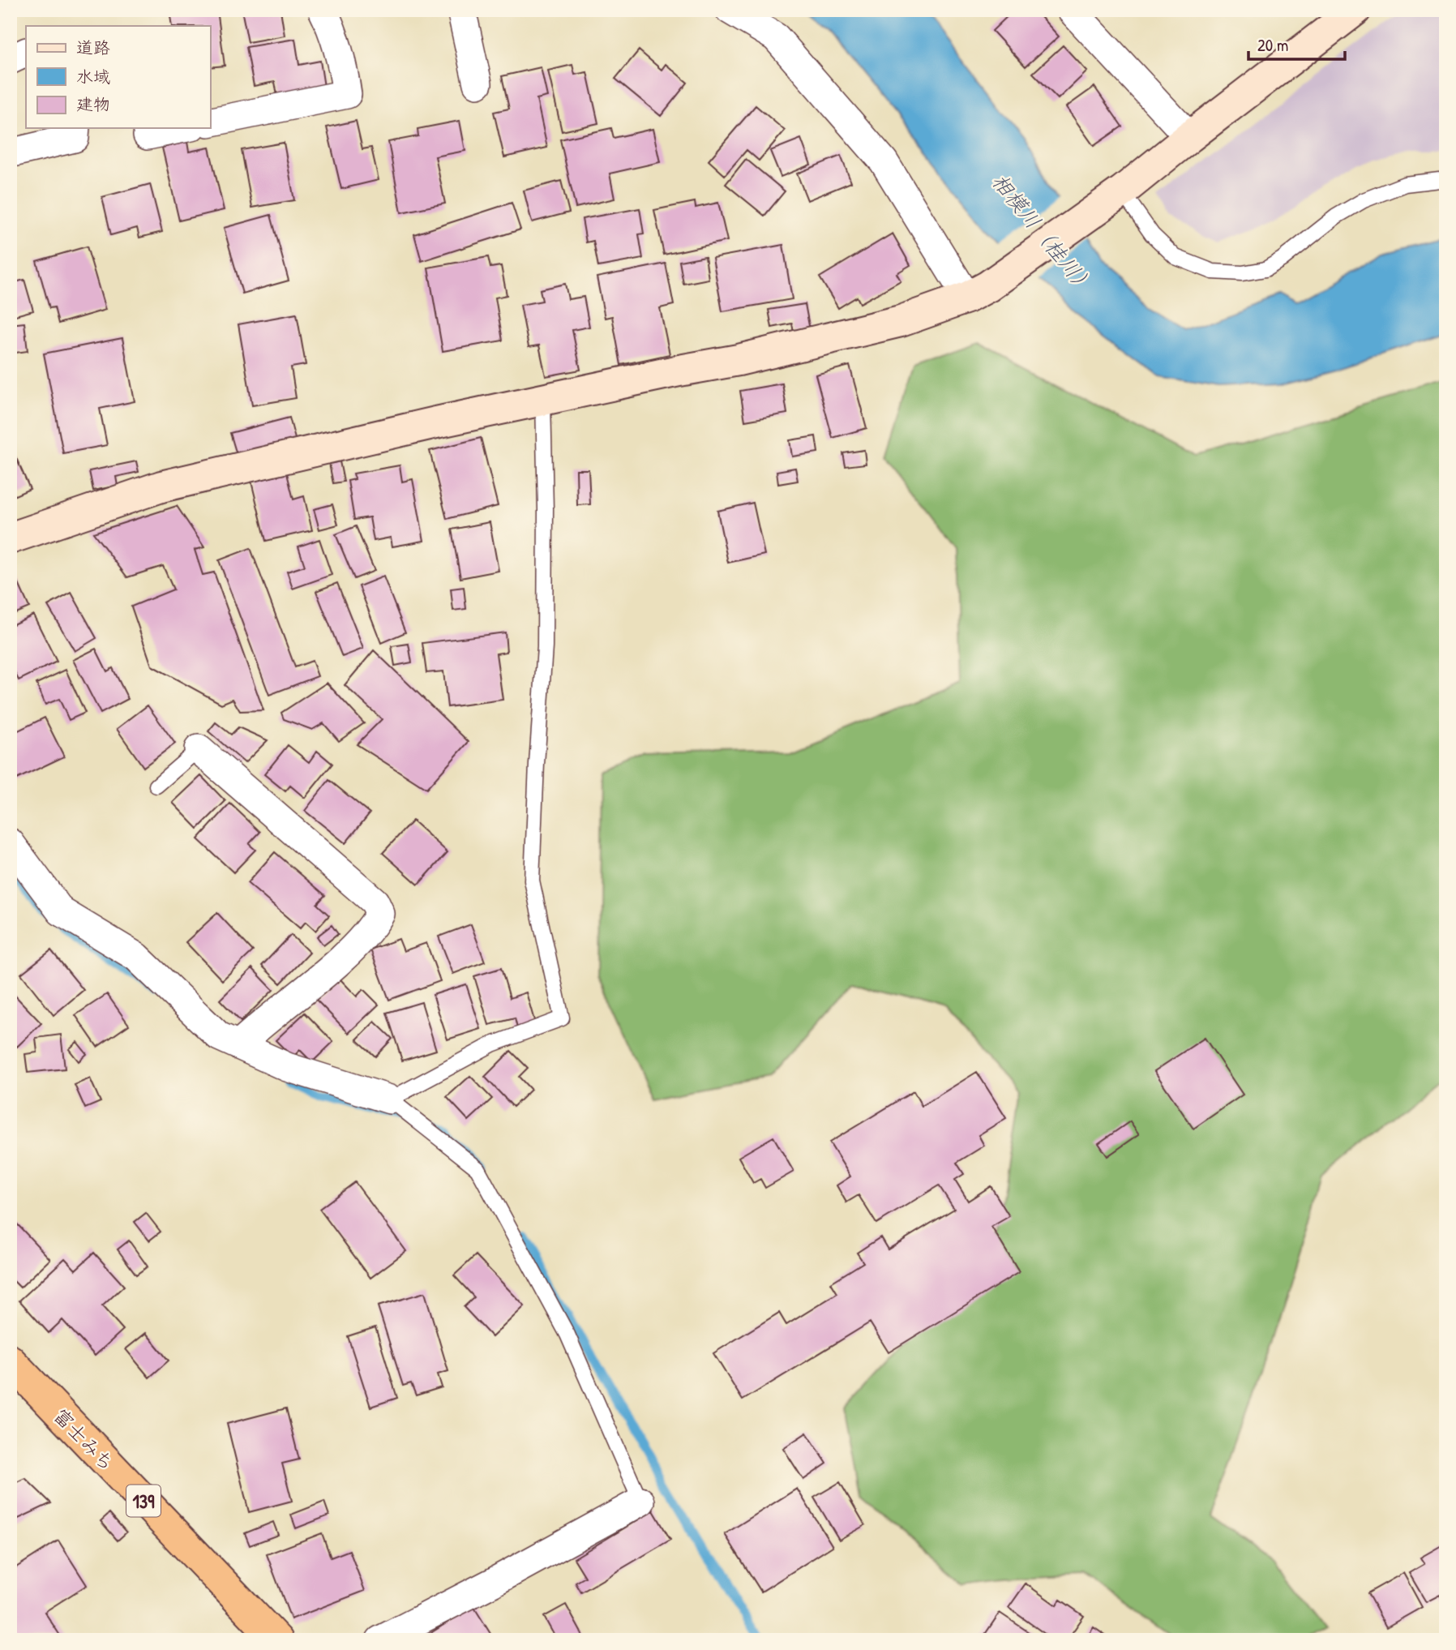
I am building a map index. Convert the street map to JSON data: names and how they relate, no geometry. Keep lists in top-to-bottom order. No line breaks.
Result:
{"streets":{"highway":["富士みち","139"]},"water":["相模川（桂川）"],"legend":["道路","水域","建物"],"scale_bar":"20 m"}
